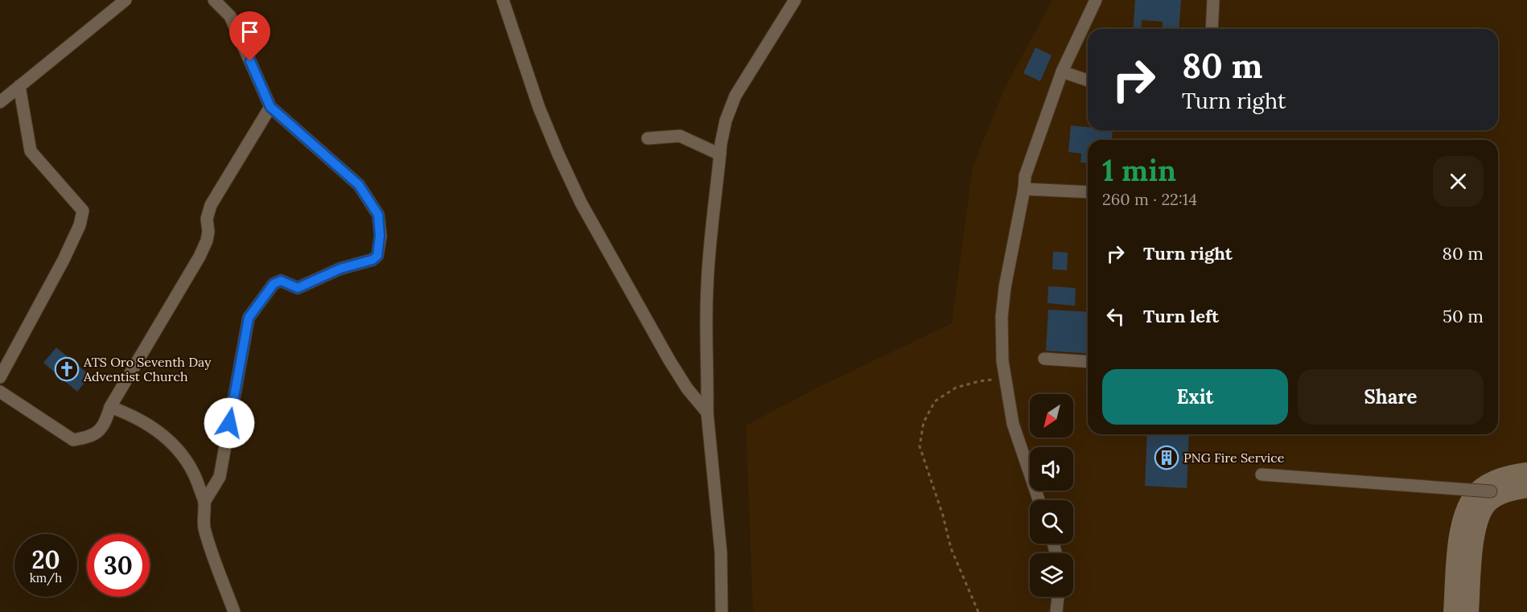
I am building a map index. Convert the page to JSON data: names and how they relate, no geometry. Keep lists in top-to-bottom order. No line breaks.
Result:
{"places":{"church":["ATS Oro Seventh Day Adventist Church"],"building":["PNG Fire Service"]},"north":"bottom left","page":{"turn":["80 m","Turn right"],"heading":["1 min","260 m · 22:14"],"list":[{"name":"Turn right","value":"80 m"},{"name":"Turn left","value":"50 m"}],"buttons":["Exit","Share"],"speed":"20 km/h","limit":"30"}}
